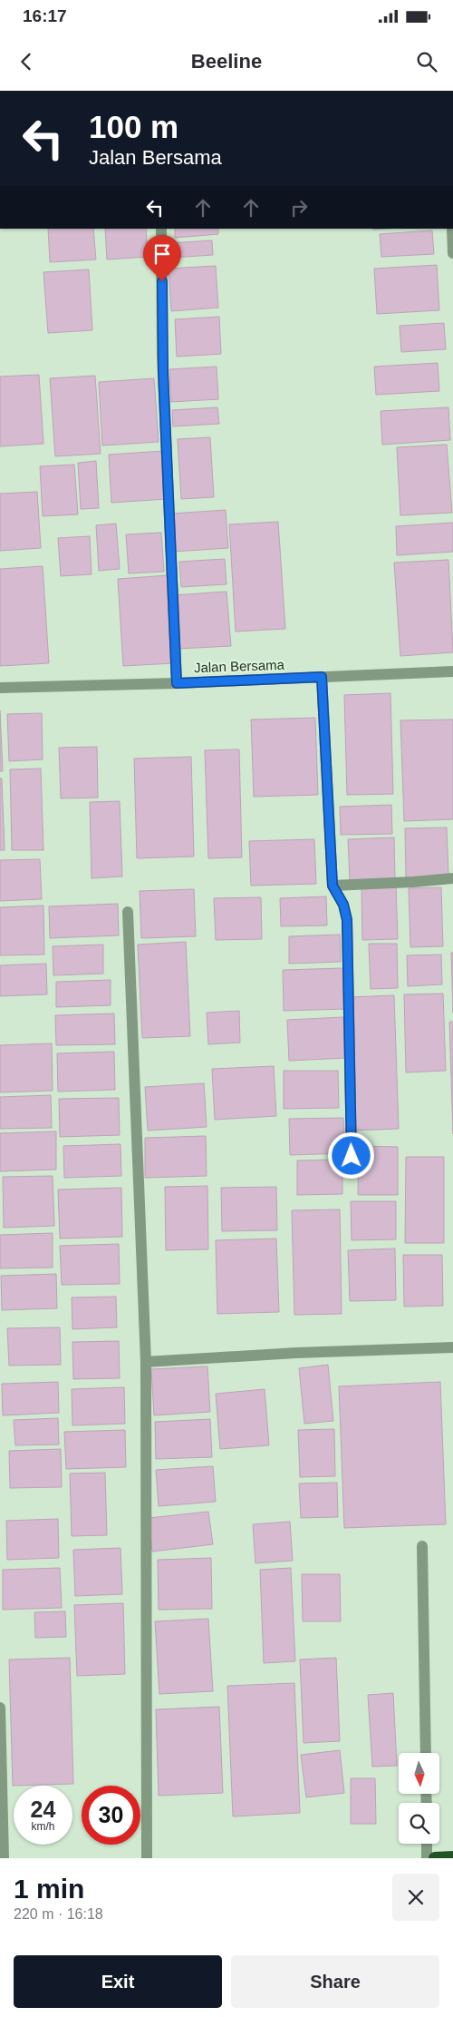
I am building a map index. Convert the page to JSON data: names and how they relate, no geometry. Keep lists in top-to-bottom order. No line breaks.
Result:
{"streets":{"street":["Jalan Bersama"]},"north":"bottom","page":{"status":"16:17","header":"Beeline","turn":["100 m","Jalan Bersama"],"speed":"24 km/h","limit":"30","heading":["1 min","220 m · 16:18"],"buttons":["Exit","Share"]}}
